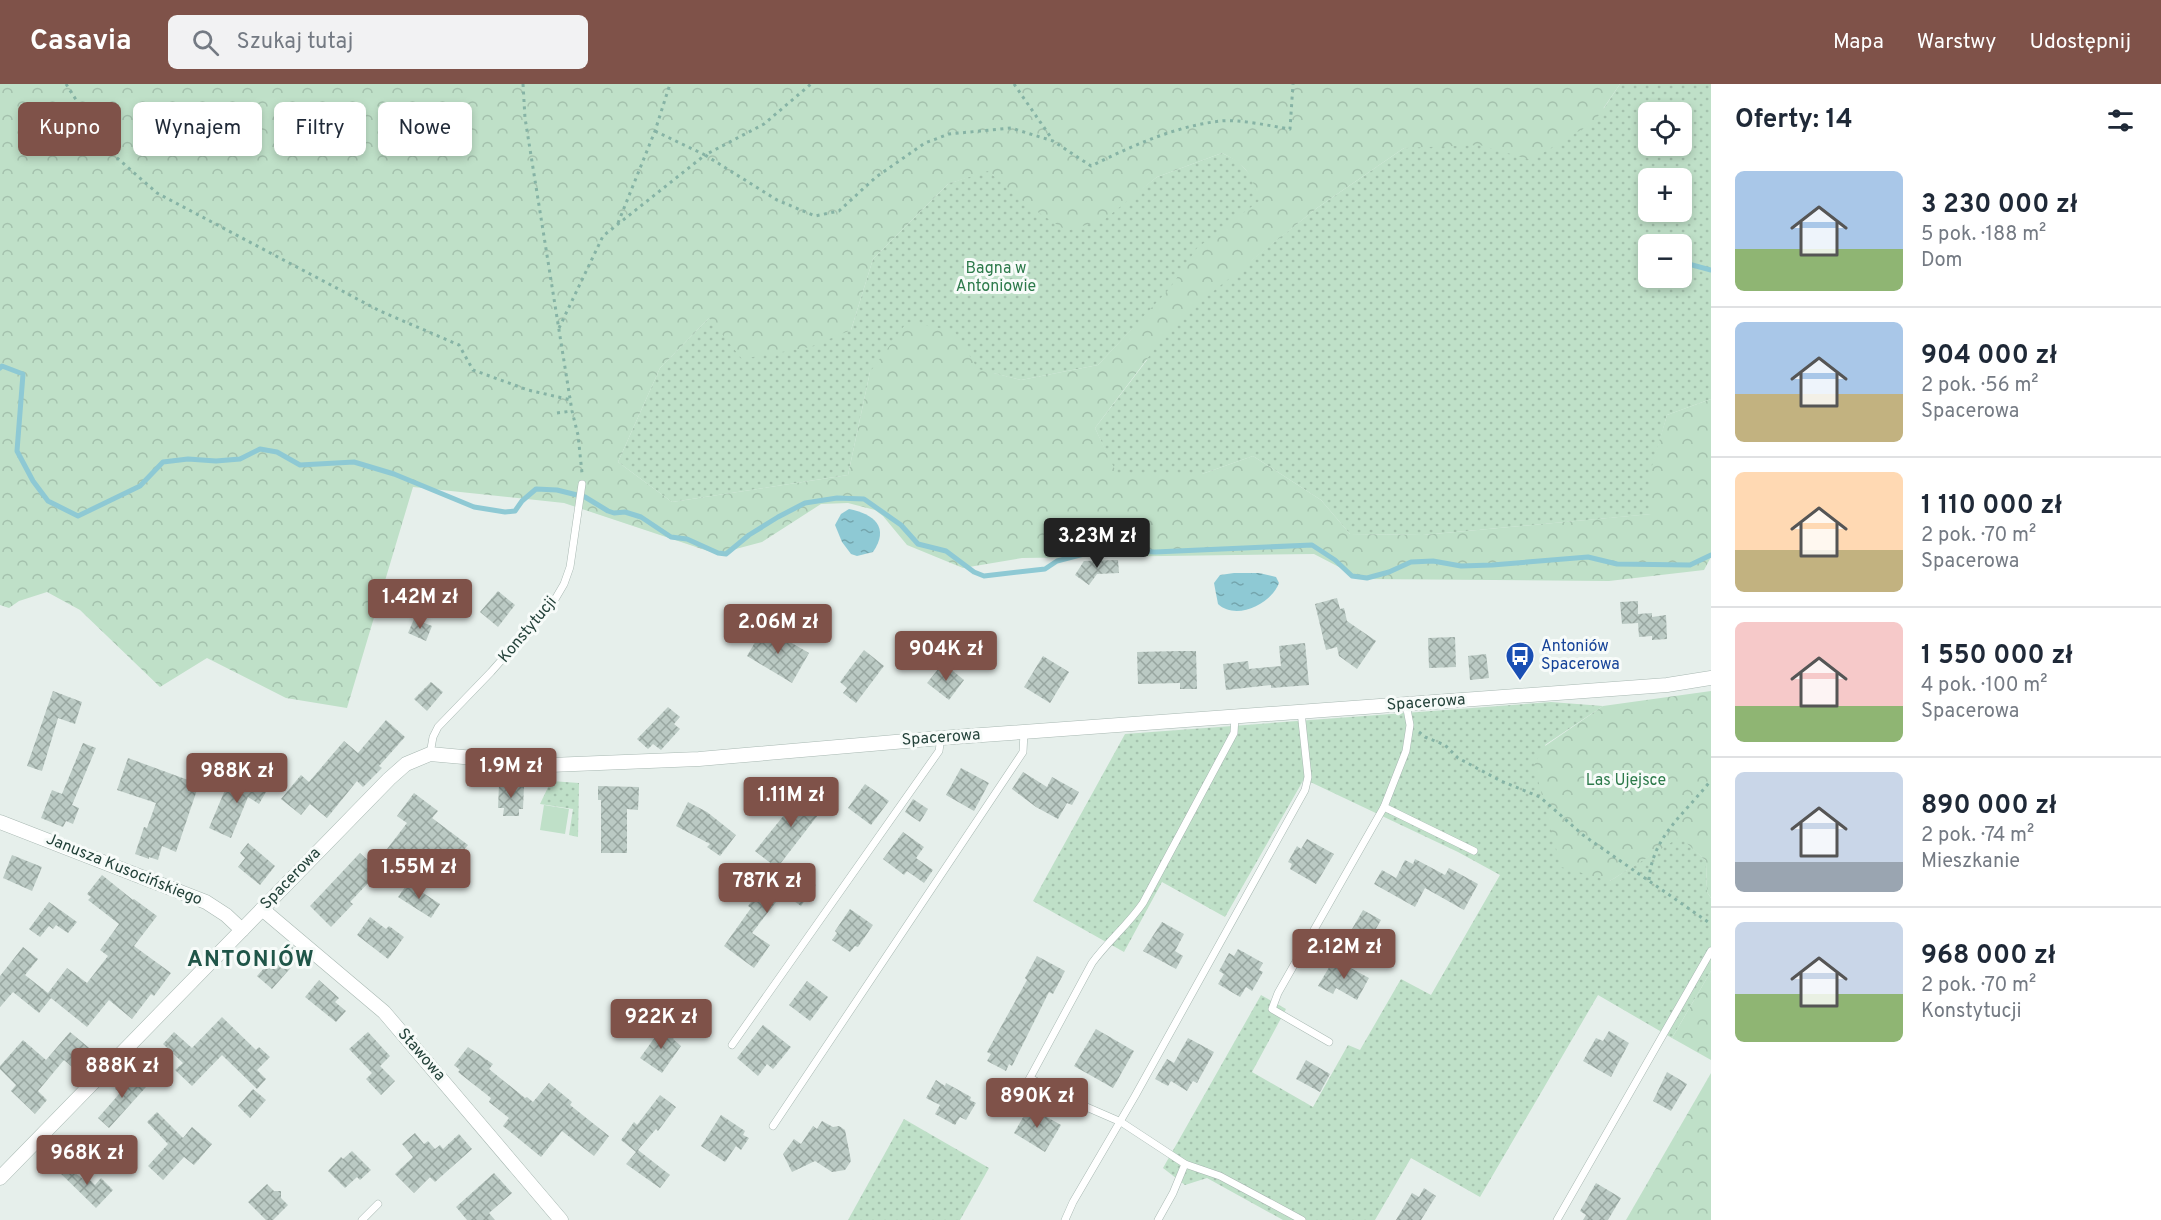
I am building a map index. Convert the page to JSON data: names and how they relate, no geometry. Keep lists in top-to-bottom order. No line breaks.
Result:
{"streets":{"street":["Spacerowa","Janusza Kusocińskiego","Stawowa"],"lane":["Konstytucji"]},"crossings":[["Konstytucji","Spacerowa"],["Spacerowa","Janusza Kusocińskiego"],["Spacerowa","Stawowa"]],"districts":["ANTONIÓW"],"parks":["Bagna w Antoniowie","Las Ujejsce"],"places":{"bus stop":["Antoniów Spacerowa"]},"page":{"header":"Casavia","search":"Szukaj tutaj","nav":["Mapa","Warstwy","Udostępnij"],"heading":"Oferty: 14","map_buttons":["+","−"],"chip":["Kupno","Wynajem","Filtry","Nowe"],"list":[{"name":"3 230 000 zł","note":"5 pok. · 188 m² · Dom"},{"name":"904 000 zł","note":"2 pok. · 56 m² · Spacerowa"},{"name":"1 110 000 zł","note":"2 pok. · 70 m² · Spacerowa"},{"name":"1 550 000 zł","note":"4 pok. · 100 m² · Spacerowa"},{"name":"890 000 zł","note":"2 pok. · 74 m² · Mieszkanie"},{"name":"968 000 zł","note":"2 pok. · 70 m² · Konstytucji"}],"price":["3.23M zł","1.42M zł","2.06M zł","904K zł","1.9M zł","988K zł","1.11M zł","1.55M zł","787K zł","2.12M zł","922K zł","888K zł","890K zł","968K zł"]}}
